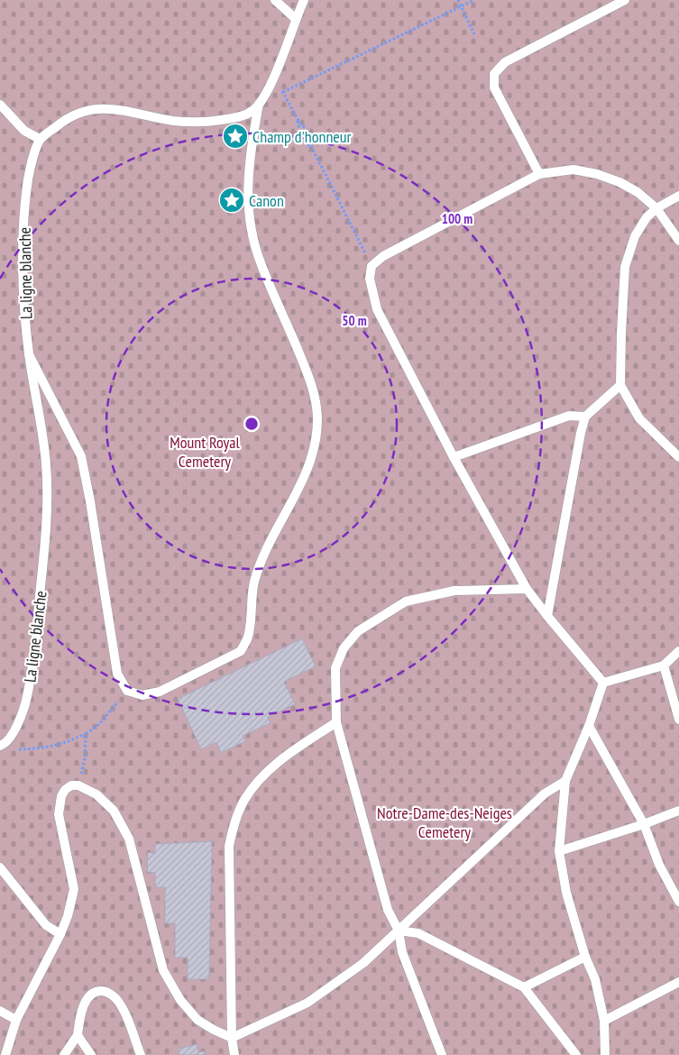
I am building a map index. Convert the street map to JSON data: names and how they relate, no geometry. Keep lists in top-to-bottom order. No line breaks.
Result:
{"streets":{"lane":["La ligne blanche"]},"parks":["Mount Royal Cemetery","Notre-Dame-des-Neiges Cemetery"],"places":{"place":["Champ d'honneur","Canon"]},"rings":["100 m","50 m"]}
